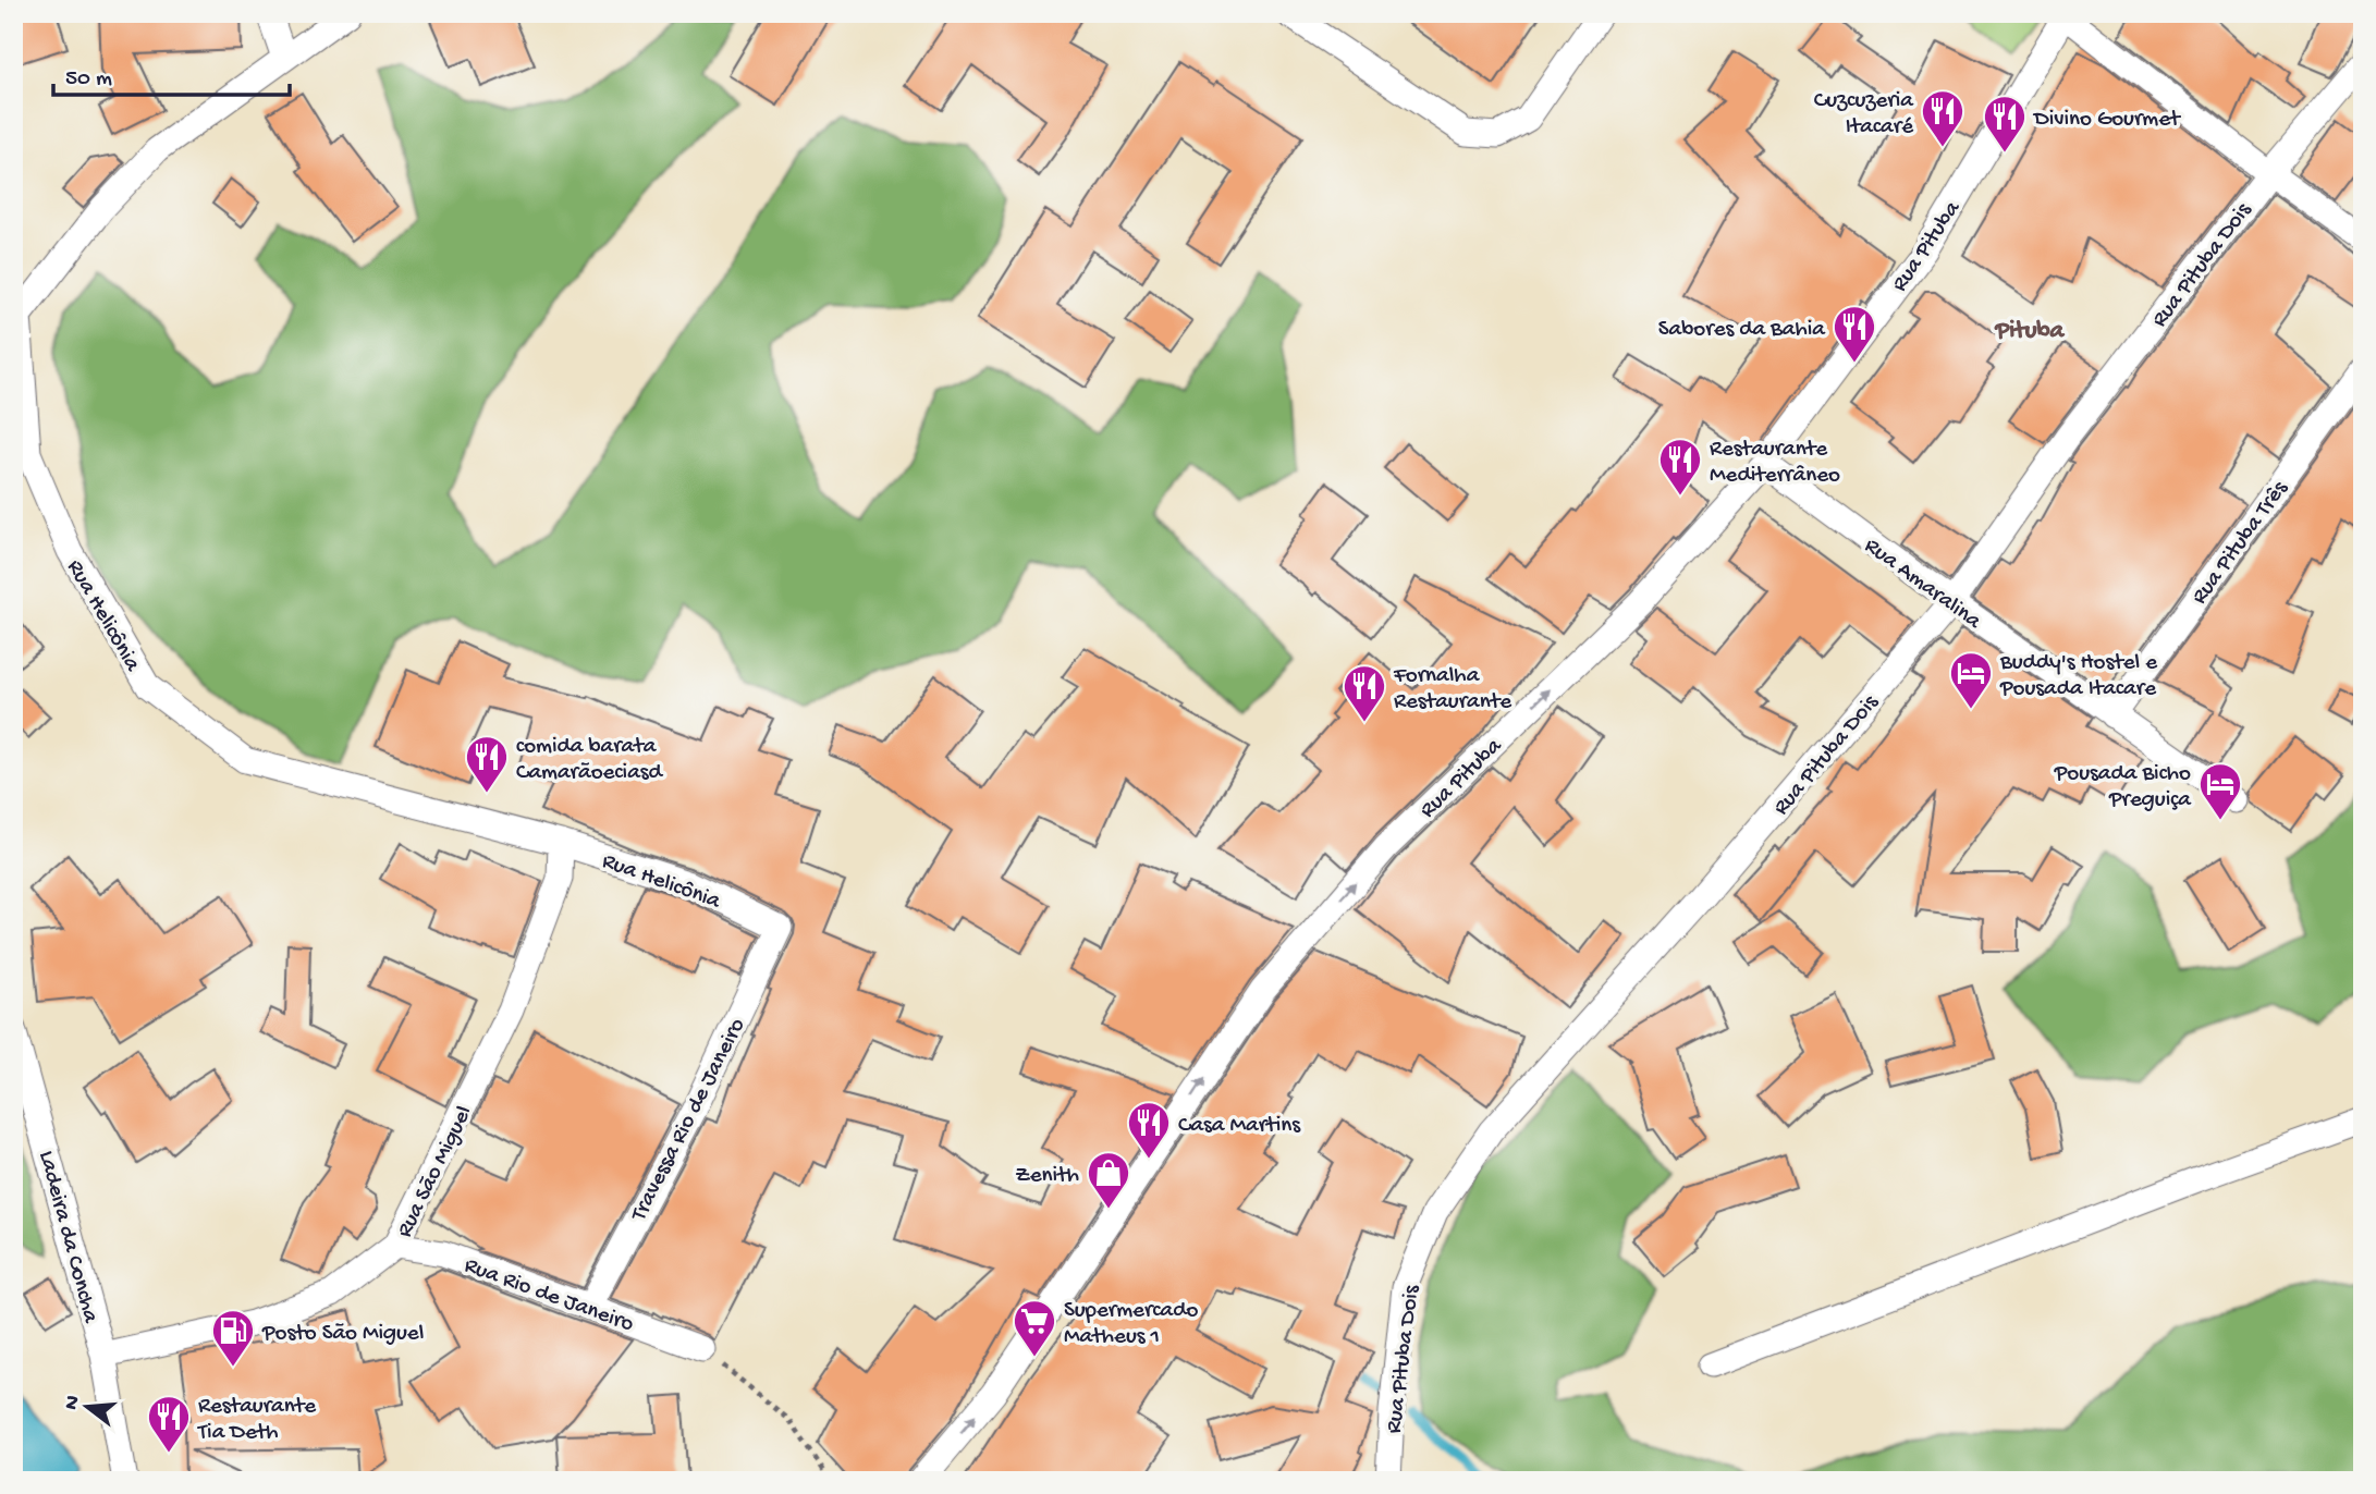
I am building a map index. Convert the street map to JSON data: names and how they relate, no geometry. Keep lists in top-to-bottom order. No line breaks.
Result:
{"streets":{"street":["Rua Pituba","Rua Pituba Dois","Rua Pituba Três","Rua Amaralina","Rua Helicônia","Travessa Rio de Janeiro","Rua São Miguel","Ladeira da Concha","Rua Rio de Janeiro"]},"crossings":[["Rua Pituba","Rua Amaralina"],["Rua Pituba Dois","Rua Amaralina"],["Rua Pituba Três","Rua Amaralina"],["Rua Helicônia","Travessa Rio de Janeiro"],["Rua Helicônia","Rua São Miguel"],["Travessa Rio de Janeiro","Rua Rio de Janeiro"],["Rua São Miguel","Ladeira da Concha"],["Rua São Miguel","Rua Rio de Janeiro"]],"one_way":["Rua Pituba"],"districts":["Pituba"],"places":{"restaurant":["Cuzcuzeria Itacaré","Divino Gourmet","Sabores da Bahia","Restaurante Mediterrâneo","Fornalha Restaurante","comida barata Camarãoeciasd","Casa Martins","Restaurante Tia Deth"],"hotel":["Buddy's Hostel e Pousada Itacare","Pousada Bicho Preguiça"],"shop":["Zenith"],"supermarket":["Supermercado Matheus 1"],"fuel station":["Posto São Miguel"]},"scale_bar":"50 m","north":"left"}
